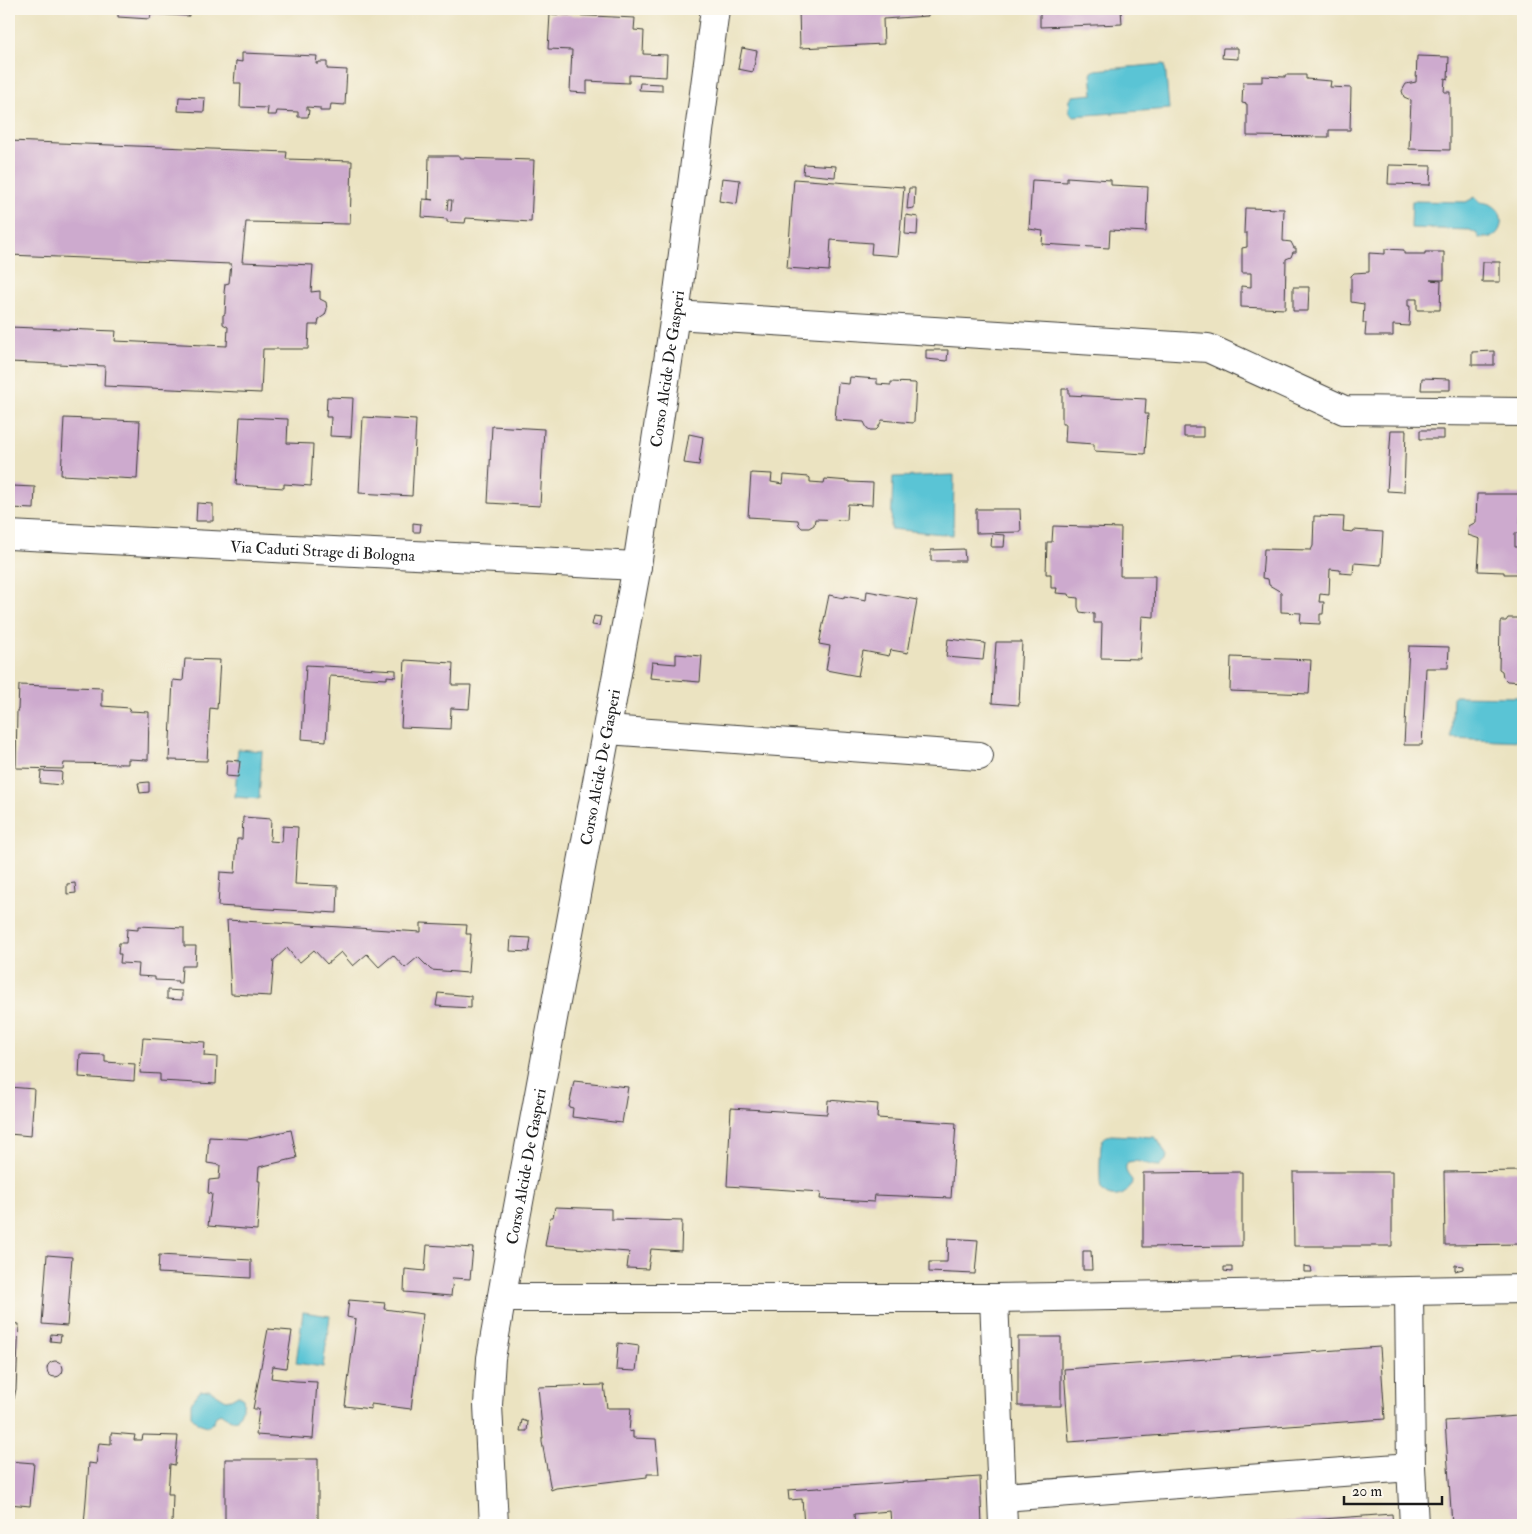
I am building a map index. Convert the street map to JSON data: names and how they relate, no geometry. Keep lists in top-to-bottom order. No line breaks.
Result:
{"streets":{"street":["Corso Alcide De Gasperi","Via Caduti Strage di Bologna"]},"crossings":[["Corso Alcide De Gasperi","Via Caduti Strage di Bologna"]],"scale_bar":"20 m"}
